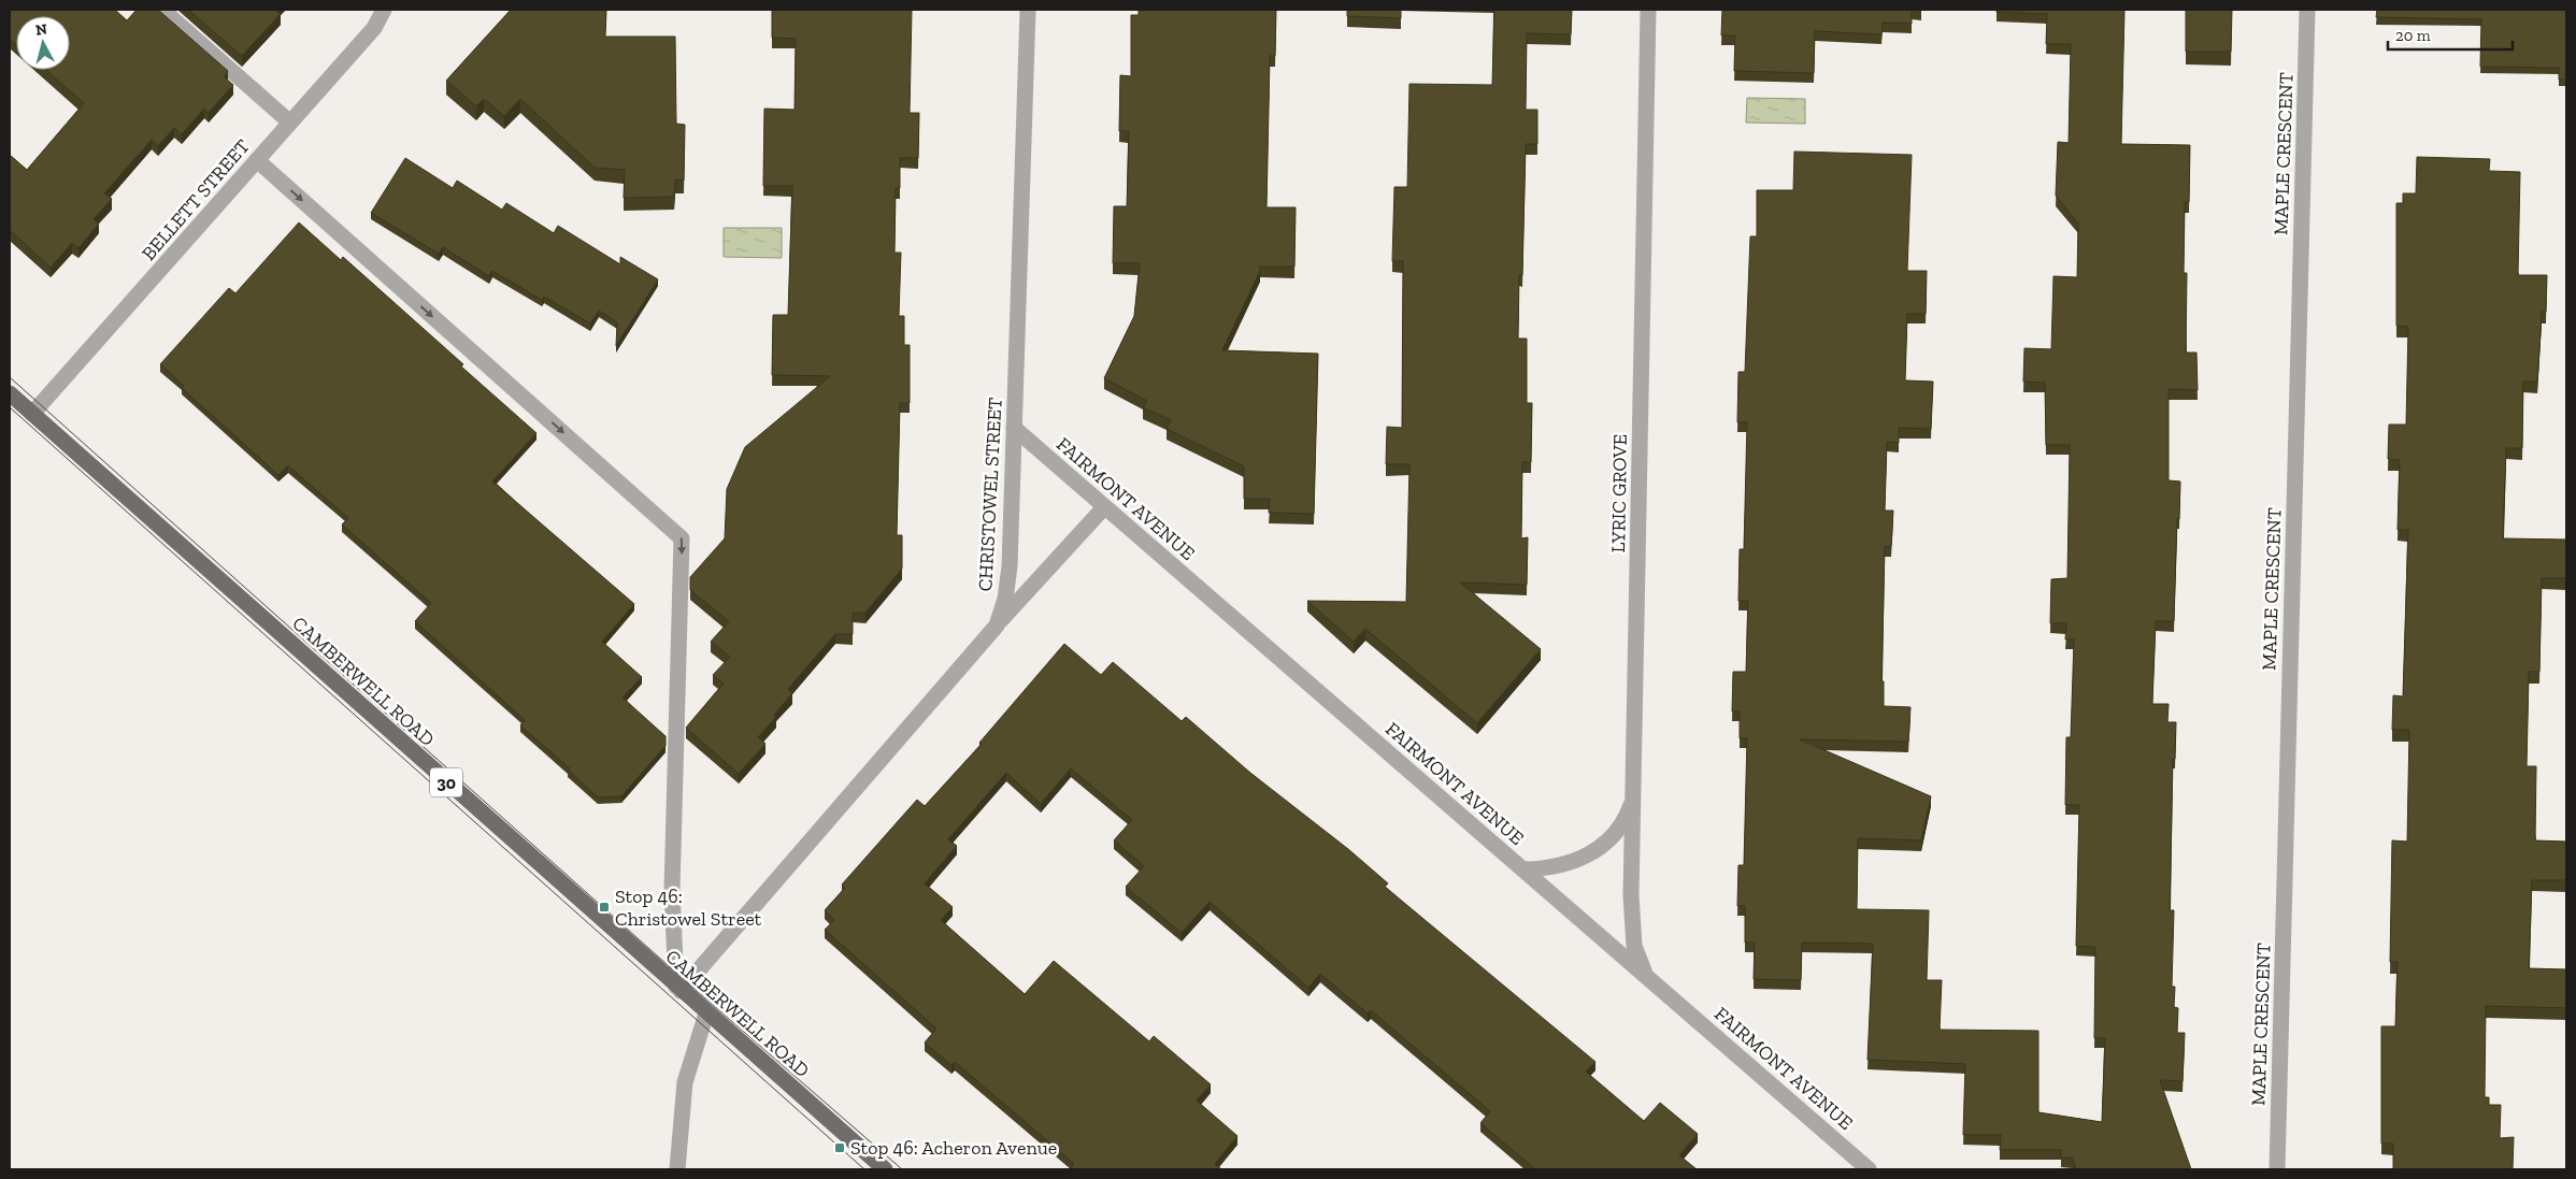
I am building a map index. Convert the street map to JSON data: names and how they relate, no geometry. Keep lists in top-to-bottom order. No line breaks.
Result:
{"streets":{"main road":["CAMBERWELL ROAD","30"],"street":["MAPLE CRESCENT","BELLETT STREET","LYRIC GROVE","CHRISTOWEL STREET","FAIRMONT AVENUE"]},"crossings":[["BELLETT STREET","CAMBERWELL ROAD"],["LYRIC GROVE","FAIRMONT AVENUE"],["CHRISTOWEL STREET","FAIRMONT AVENUE"],["CHRISTOWEL STREET","CAMBERWELL ROAD"]],"places":{"transit":["Stop 46: Christowel Street","Stop 46: Acheron Avenue"]},"scale_bar":"20 m","north":"top"}
